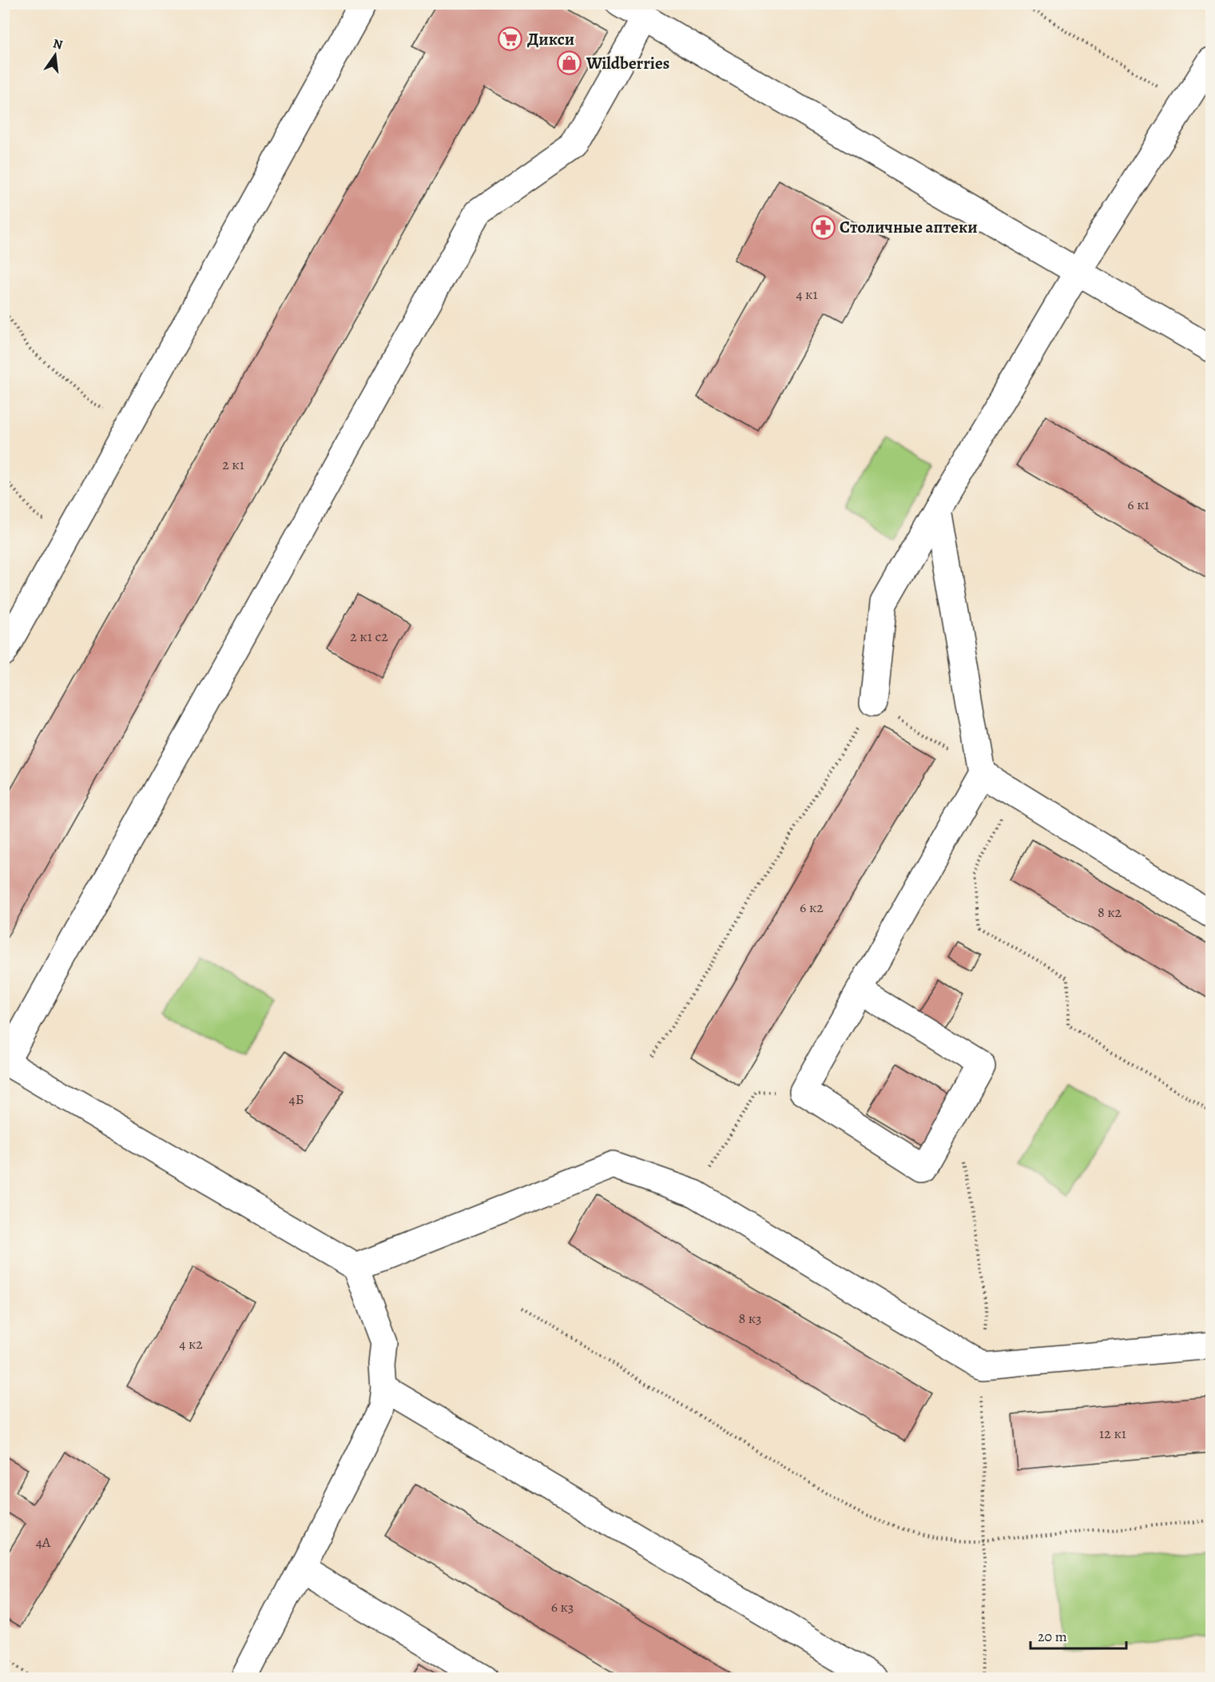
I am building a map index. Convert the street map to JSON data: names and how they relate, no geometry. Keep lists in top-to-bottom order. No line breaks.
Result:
{"places":{"supermarket":["Дикси"],"shop":["Wildberries"],"pharmacy":["Столичные аптеки"]},"house_numbers":["4 к1","2 к1","6 к1","2 к1 с2","6 к2","8 к2","4Б","8 к3","4 к2","12 к1","4А","6 к3"],"scale_bar":"20 m","north":"top"}
